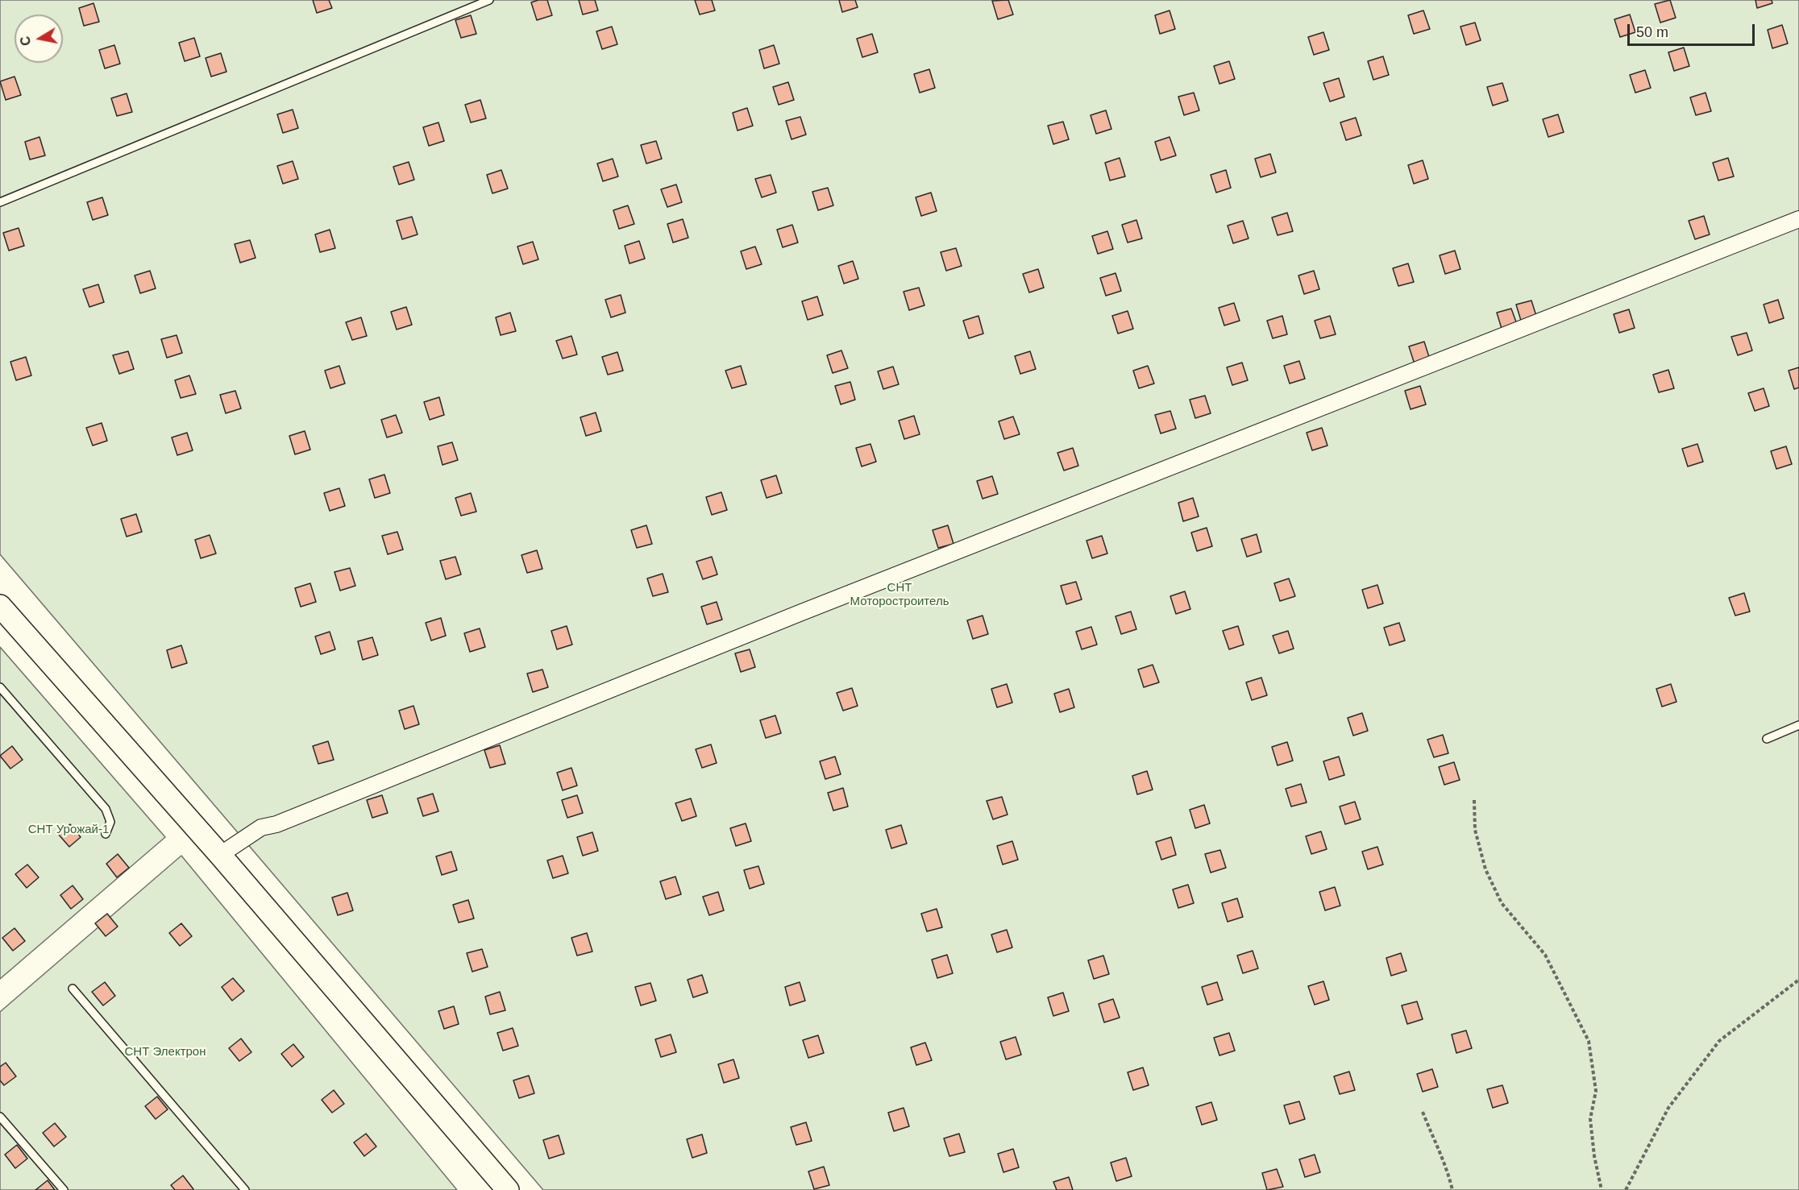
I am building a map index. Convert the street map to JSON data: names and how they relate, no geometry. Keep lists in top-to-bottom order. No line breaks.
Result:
{"parks":["СНТ Моторостроитель","СНТ Урожай-1","СНТ Электрон"],"scale_bar":"50 m","north":"left"}
